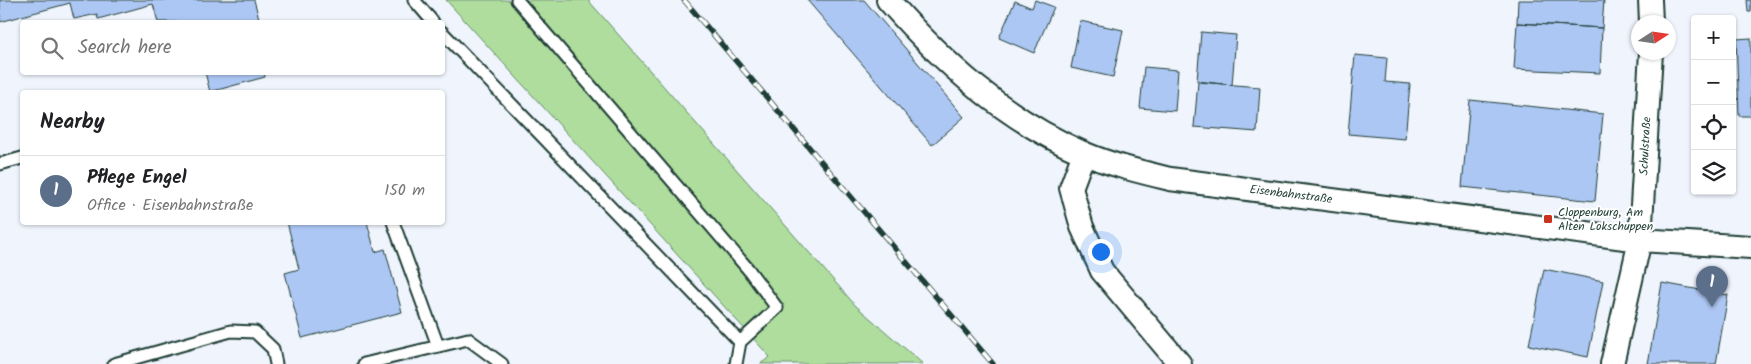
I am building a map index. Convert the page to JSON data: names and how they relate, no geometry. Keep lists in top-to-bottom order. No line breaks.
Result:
{"streets":{"street":["Schulstraße","Eisenbahnstraße"]},"crossings":[["Schulstraße","Eisenbahnstraße"]],"places":{"transit":["Cloppenburg, Am Alten Lokschuppen"]},"north":"right","page":{"map_buttons":["+","−"],"search":"Search here","heading":"Nearby","list":[{"mark":"1","name":"Pflege Engel","note":"Office · Eisenbahnstraße","value":"150 m"}],"pins":"1"}}
